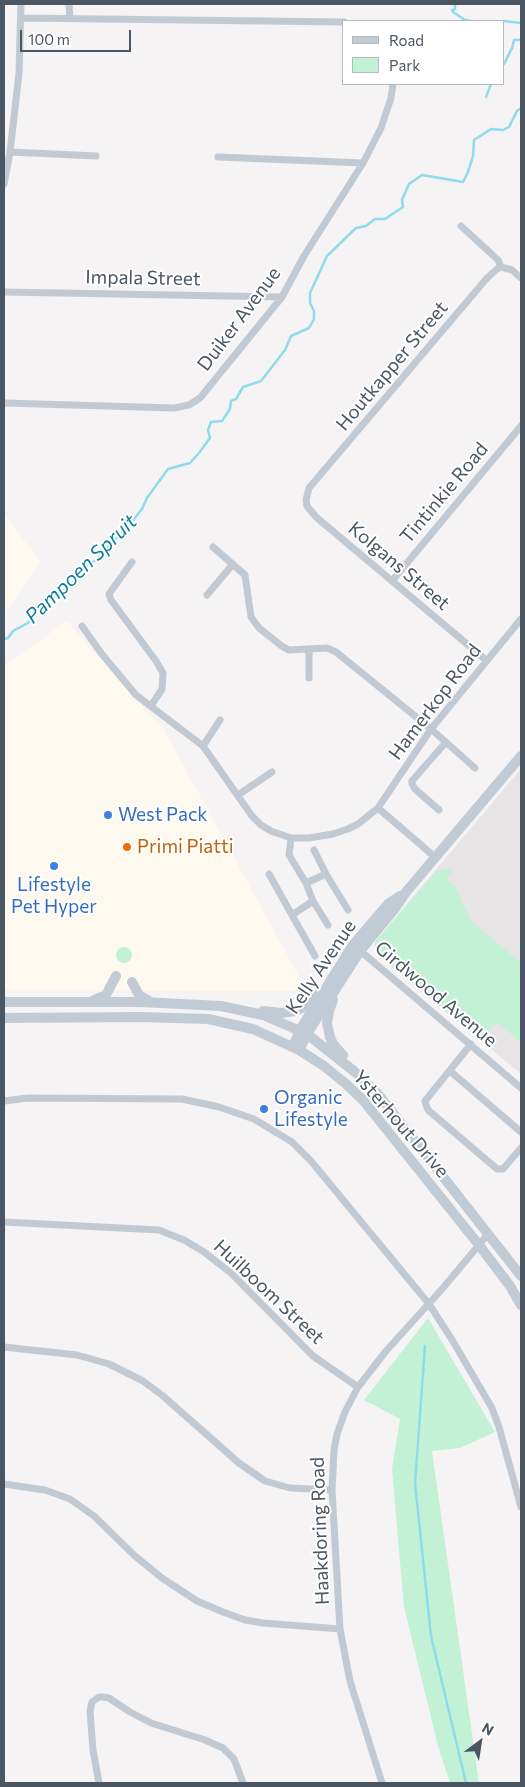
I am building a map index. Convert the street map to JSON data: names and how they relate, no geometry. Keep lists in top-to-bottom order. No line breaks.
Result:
{"streets":{"main road":["Kelly Avenue","Ysterhout Drive"],"street":["Impala Street","Duiker Avenue","Houtkapper Street","Tintinkie Road","Kolgans Street","Hamerkop Road","Girdwood Avenue","Huilboom Street","Haakdoring Road"]},"crossings":[["Impala Street","Duiker Avenue"],["Houtkapper Street","Kolgans Street"],["Tintinkie Road","Kolgans Street"],["Kolgans Street","Hamerkop Road"],["Kelly Avenue","Girdwood Avenue"],["Kelly Avenue","Ysterhout Drive"],["Ysterhout Drive","Haakdoring Road"],["Huilboom Street","Haakdoring Road"]],"water":["Pampoen Spruit"],"places":["West Pack","Primi Piatti","Lifestyle Pet Hyper","Organic Lifestyle"],"legend":["Road","Park"],"scale_bar":"100 m","north":"top right"}
